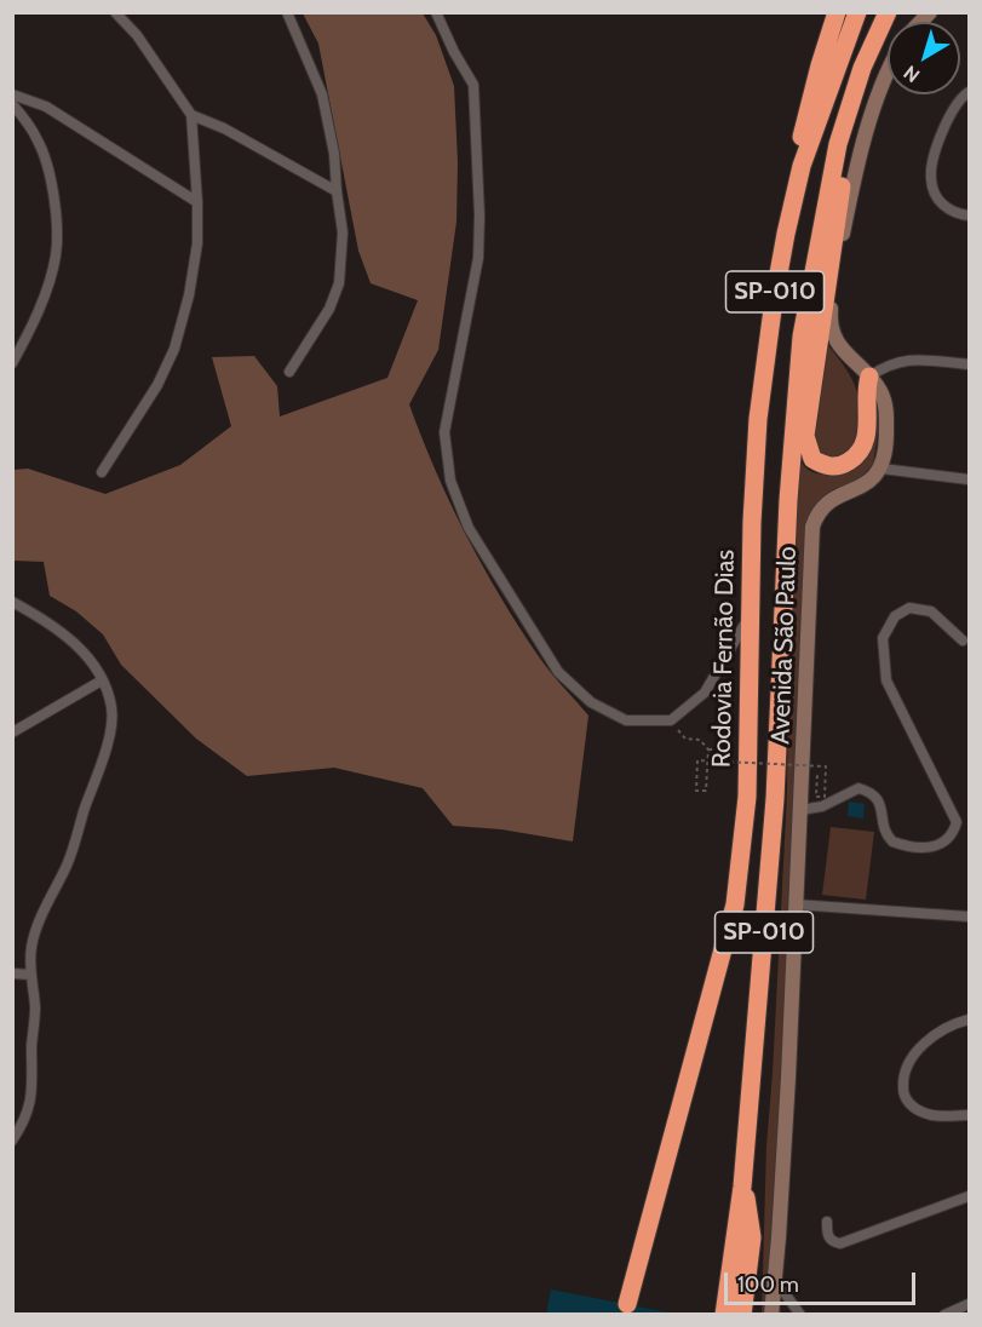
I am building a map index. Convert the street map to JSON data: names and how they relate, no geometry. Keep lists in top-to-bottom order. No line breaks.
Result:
{"streets":{"highway":["SP-010","Rodovia Fernão Dias"],"street":["Avenida São Paulo"]},"scale_bar":"100 m","north":"bottom left"}
